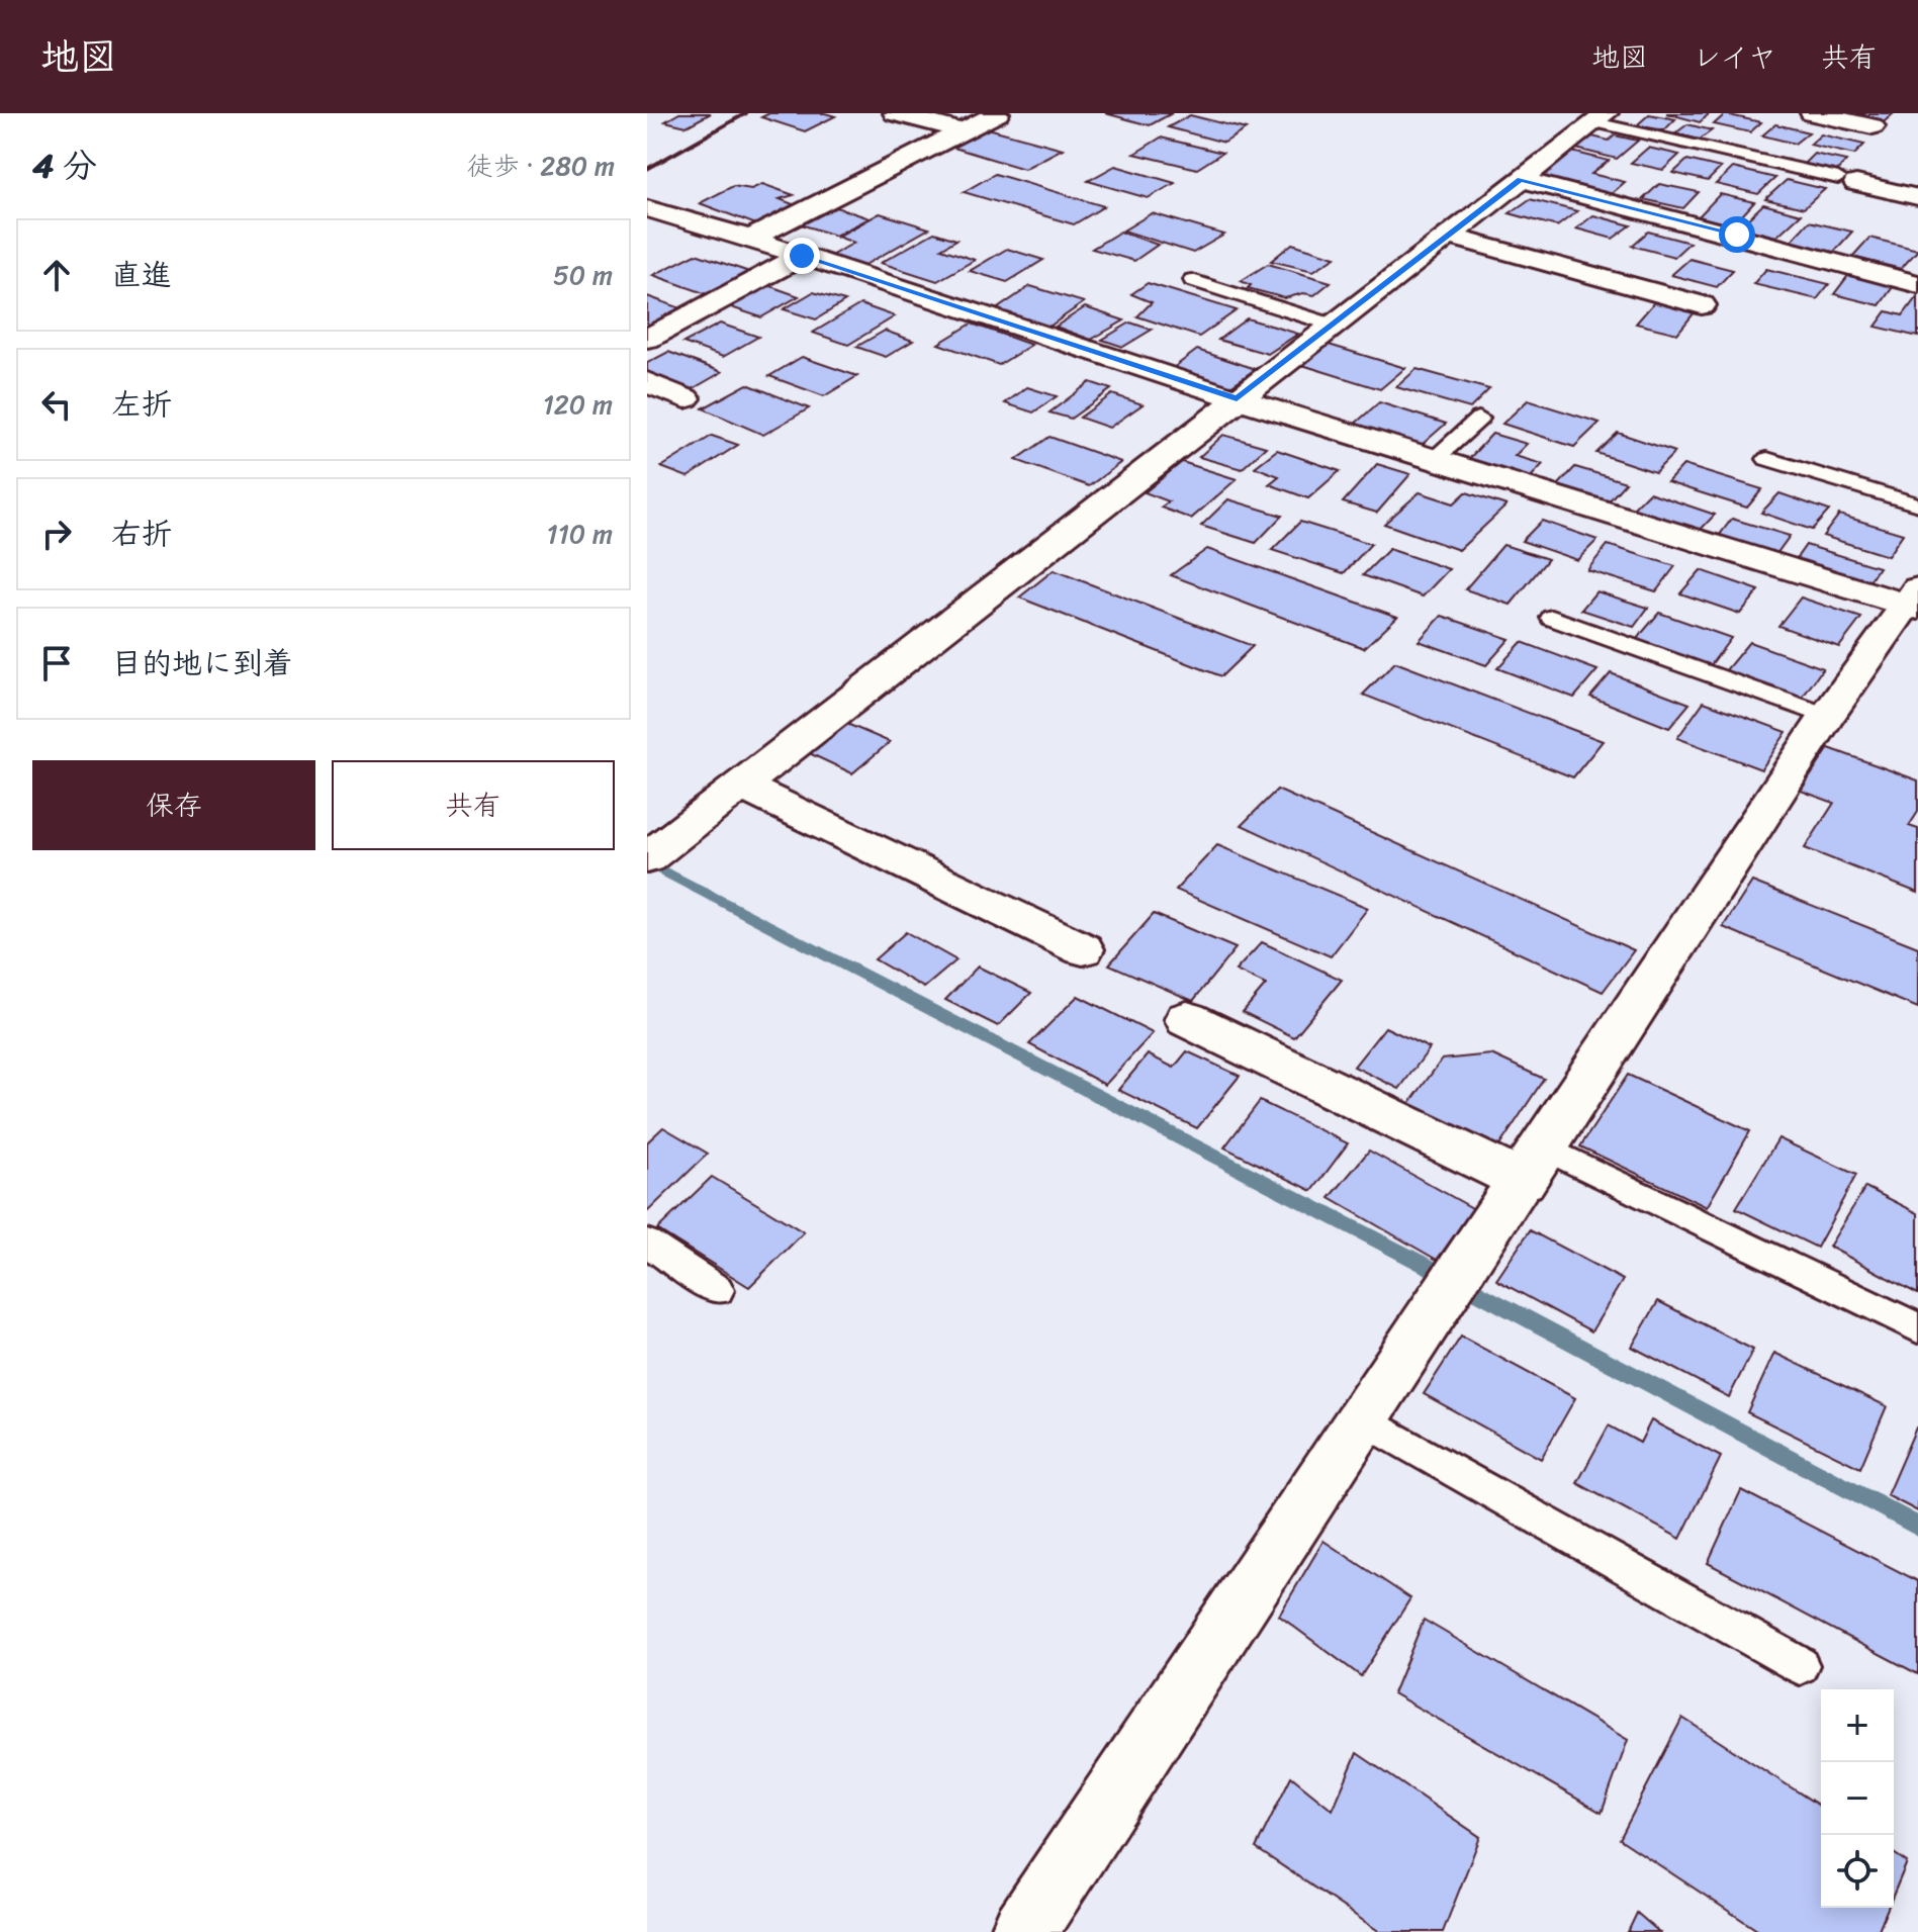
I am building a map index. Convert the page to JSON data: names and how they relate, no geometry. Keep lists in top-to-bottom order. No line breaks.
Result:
{"page":{"header":"地図","nav":["地図","レイヤ","共有"],"heading":["4 分","徒歩 · 280 m"],"list":[["直進","50 m"],["左折","120 m"],["右折","110 m"],"目的地に到着"],"buttons":["保存","共有"],"map_buttons":["+","−"]}}
